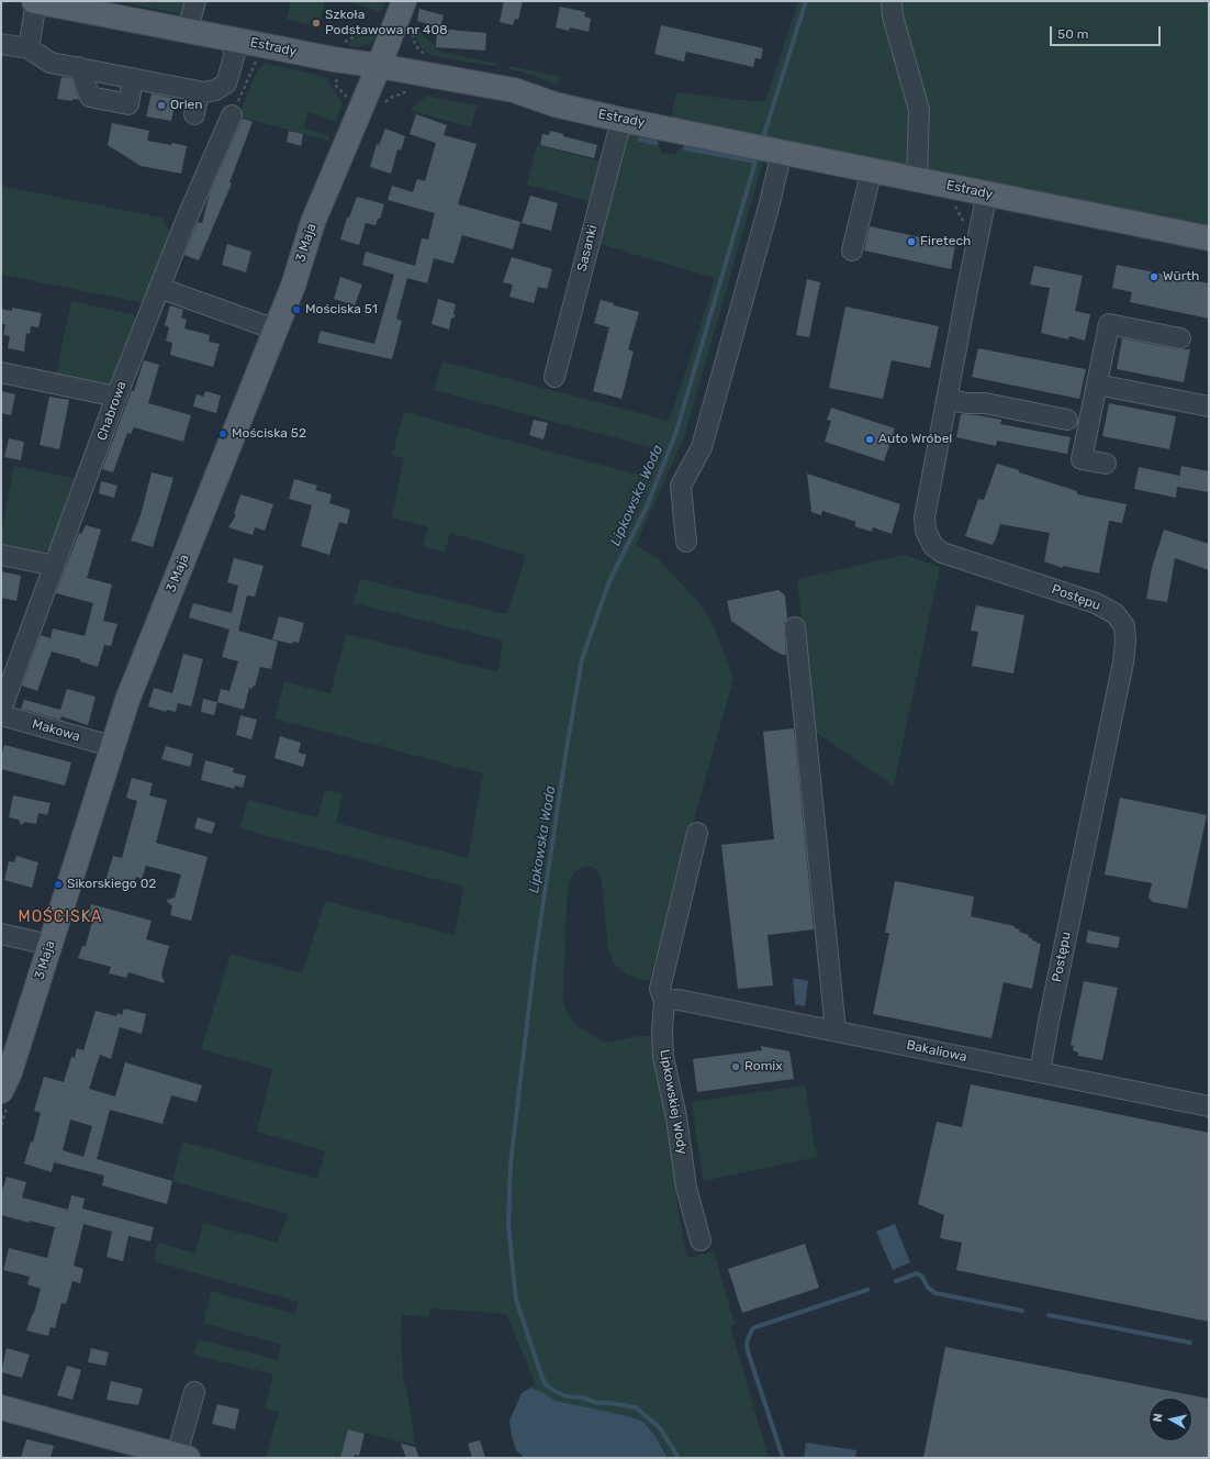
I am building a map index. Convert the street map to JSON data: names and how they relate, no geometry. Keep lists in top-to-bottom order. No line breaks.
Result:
{"streets":{"main road":["Estrady","3 Maja"],"street":["Sasanki","Chabrowa","Postępu","Makowa","Bakaliowa","Lipkowskiej Wody"]},"crossings":[["Estrady","3 Maja"],["Estrady","Sasanki"],["Estrady","Postępu"],["3 Maja","Makowa"],["Postępu","Bakaliowa"],["Bakaliowa","Lipkowskiej Wody"]],"districts":["MOŚCISKA"],"water":["Lipkowska Woda"],"places":["Szkoła Podstawowa nr 408","Orlen","Firetech","Würth","Mościska 51","Mościska 52","Auto Wróbel","Sikorskiego 02","Romix"],"scale_bar":"50 m","north":"left"}
